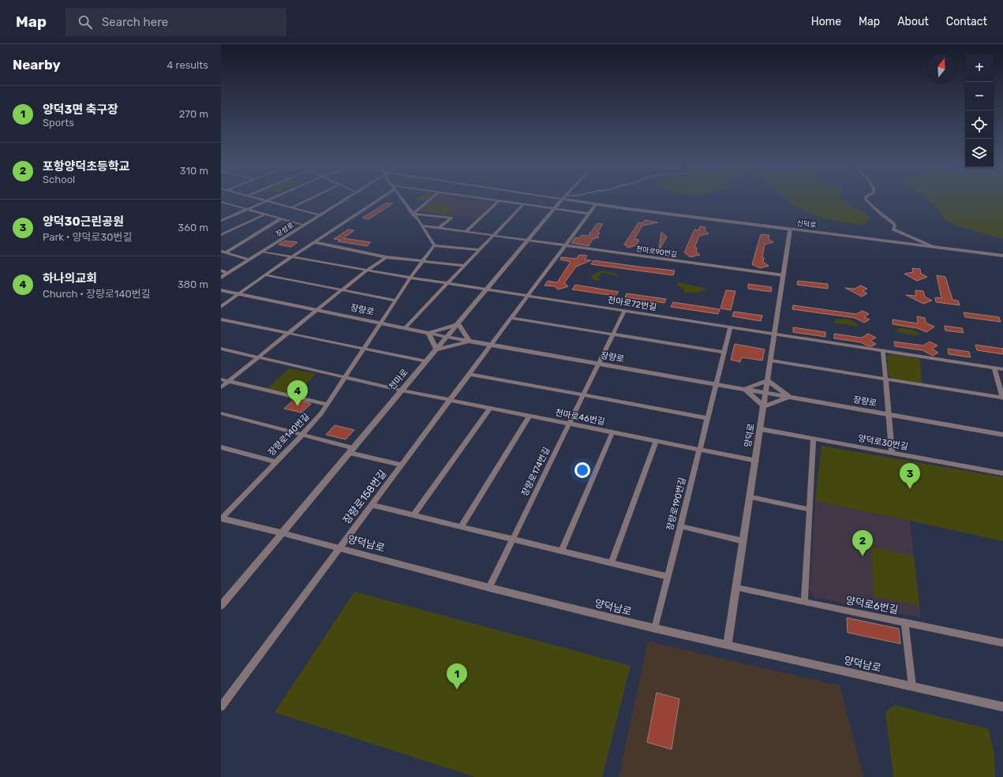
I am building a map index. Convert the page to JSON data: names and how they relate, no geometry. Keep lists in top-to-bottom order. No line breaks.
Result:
{"streets":{"street":["신덕로","장성로","천마로90번길","천마로72번길","장량로","천마로","천마로46번길","장량로140번길","양덕로","양덕로30번길","장량로174번길","장량로158번길","장량로190번길","양덕남로","양덕로6번길"]},"crossings":[["신덕로","양덕로"],["신덕로","장량로158번길"],["장성로","천마로72번길"],["천마로90번길","천마로"],["천마로90번길","양덕로"],["천마로90번길","장량로158번길"],["천마로72번길","천마로"],["천마로72번길","장량로140번길"],["천마로72번길","양덕로"],["천마로72번길","장량로174번길"],["천마로72번길","장량로158번길"],["천마로72번길","장량로190번길"],["장량로","천마로"],["장량로","장량로140번길"],["장량로","양덕로"],["장량로","장량로174번길"],["장량로","장량로158번길"],["장량로","장량로190번길"],["천마로","천마로46번길"],["천마로","양덕남로"],["천마로46번길","장량로140번길"],["천마로46번길","양덕로"],["천마로46번길","장량로174번길"],["천마로46번길","장량로158번길"],["천마로46번길","장량로190번길"],["장량로140번길","양덕남로"],["양덕로","양덕로30번길"],["양덕로","양덕남로"],["양덕로","양덕로6번길"],["장량로174번길","양덕남로"],["장량로158번길","양덕남로"],["장량로190번길","양덕남로"]],"north":"top","page":{"header":"Map","search":"Search here","nav":["Home","Map","About","Contact"],"heading":["Nearby","4 results"],"map_buttons":["+","−"],"list":[{"mark":"1","name":"양덕3면 축구장","note":"Sports","value":"270 m"},{"mark":"2","name":"포항양덕초등학교","note":"School","value":"310 m"},{"mark":"3","name":"양덕30근린공원","note":"Park · 양덕로30번길","value":"360 m"},{"mark":"4","name":"하나의교회","note":"Church · 장량로140번길","value":"380 m"}],"pins":["4","3","2","1"]}}
